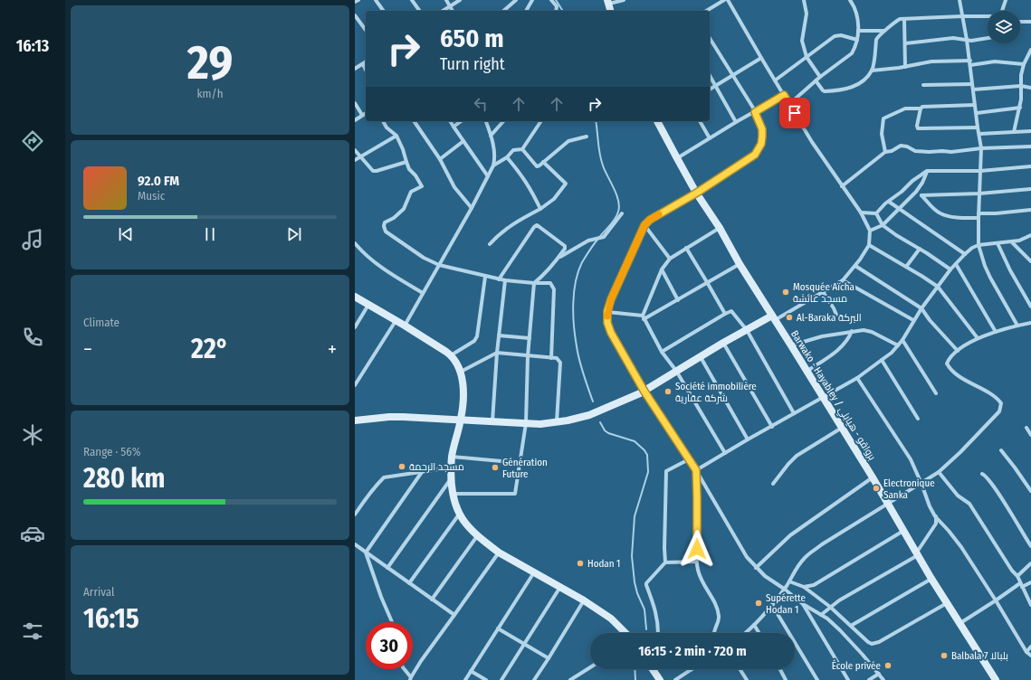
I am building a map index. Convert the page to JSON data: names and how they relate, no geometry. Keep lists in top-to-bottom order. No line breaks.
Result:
{"streets":{"street":["Barwako - Hayabley / برواقو - هيابلي"]},"places":["Mosquée Aïcha مسجد عائشة","Al-Baraka البركة","Société immobilière شركة عقارية","مسجد الرحمة","Génération Future","Electronique Sanka","Hodan 1","Supérette Hodan 1","Balbala 7 بلبالا","École privée"],"page":{"tabs":"16:13","tile":[["29","km/h"],"Climate",["Range · 56%","280 km"],["Arrival","16:15"]],"turn":["650 m","Turn right"],"song":["92.0 FM","Music"],"heat":["−","22°","+"],"limit":"30","trip":"16:15 · 2 min · 720 m"}}
